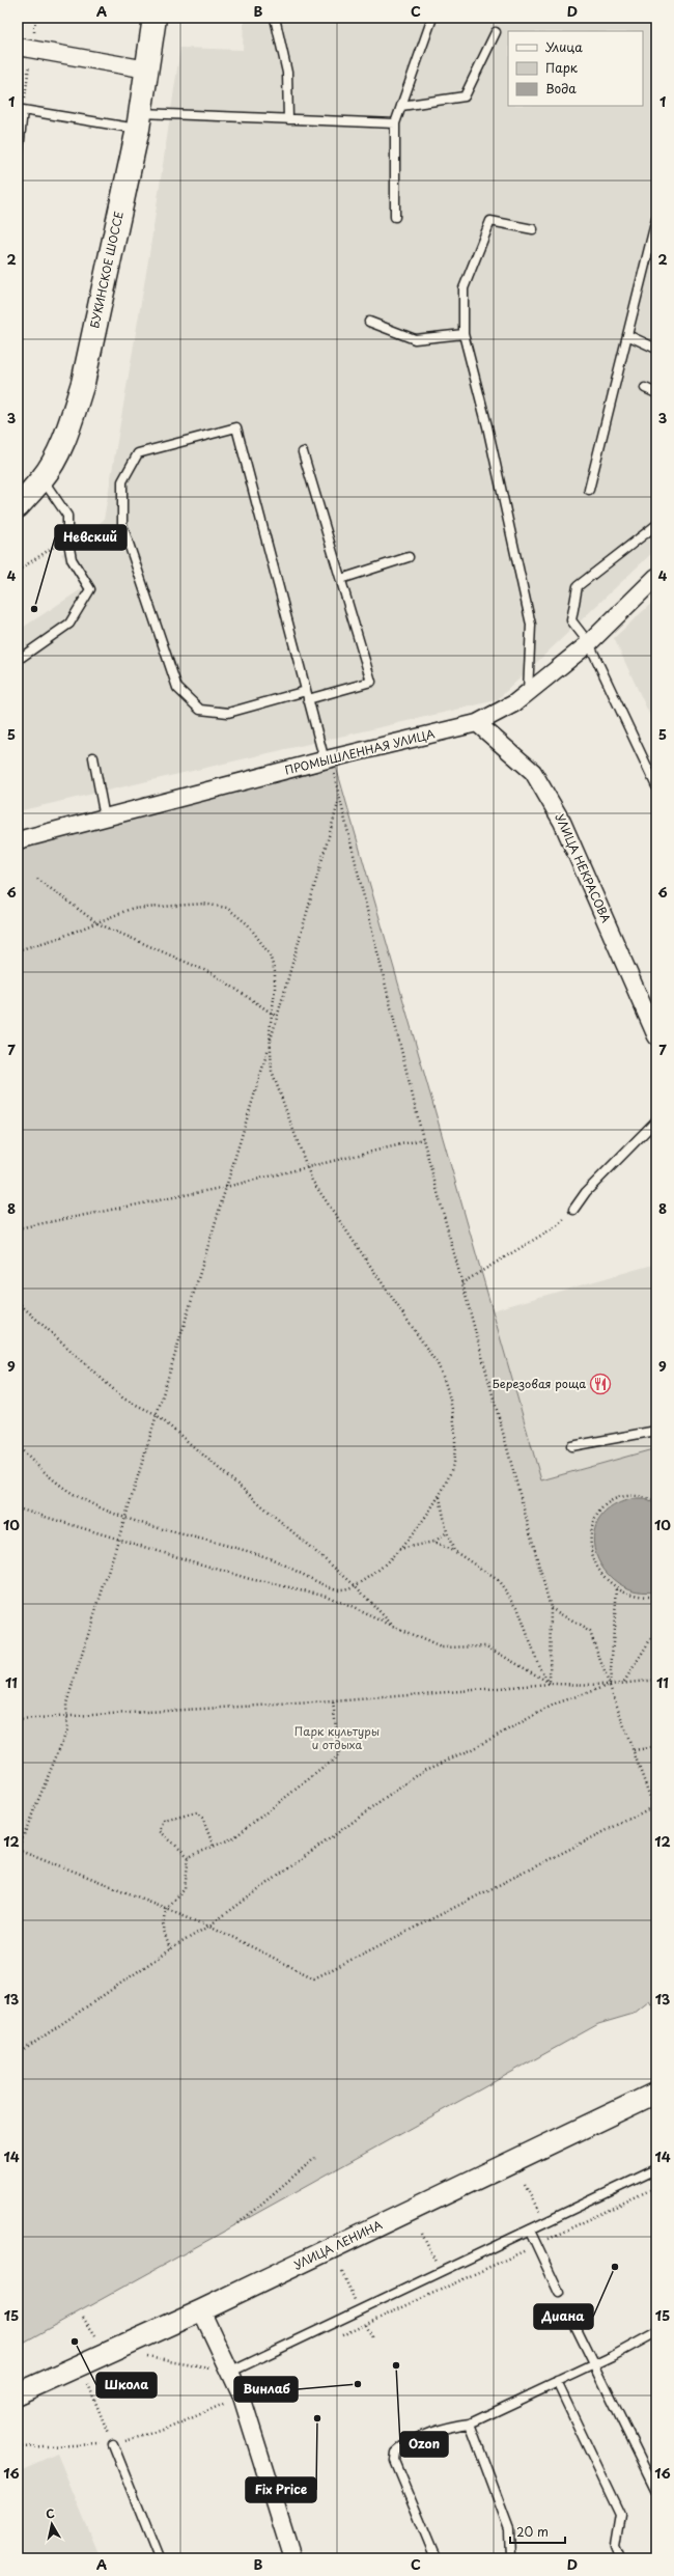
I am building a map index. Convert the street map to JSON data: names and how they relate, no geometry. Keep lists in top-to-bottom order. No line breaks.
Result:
{"streets":{"main road":["БУКИНСКОЕ ШОССЕ"],"street":["ПРОМЫШЛЕННАЯ УЛИЦА","УЛИЦА НЕКРАСОВА","УЛИЦА ЛЕНИНА"]},"crossings":[["ПРОМЫШЛЕННАЯ УЛИЦА","УЛИЦА НЕКРАСОВА"]],"parks":["Парк культуры и отдыха"],"places":{"other":["Невский","Диана","Школа","Ozon","Винлаб","Fix Price"],"restaurant":["Березовая роща"]},"legend":["Улица","Парк","Вода"],"scale_bar":"20 m","north":"top","grid":{"columns":["A","B","C","D"],"rows":["1","2","3","4","5","6","7","8","9","10","11","12","13","14","15","16"]}}
